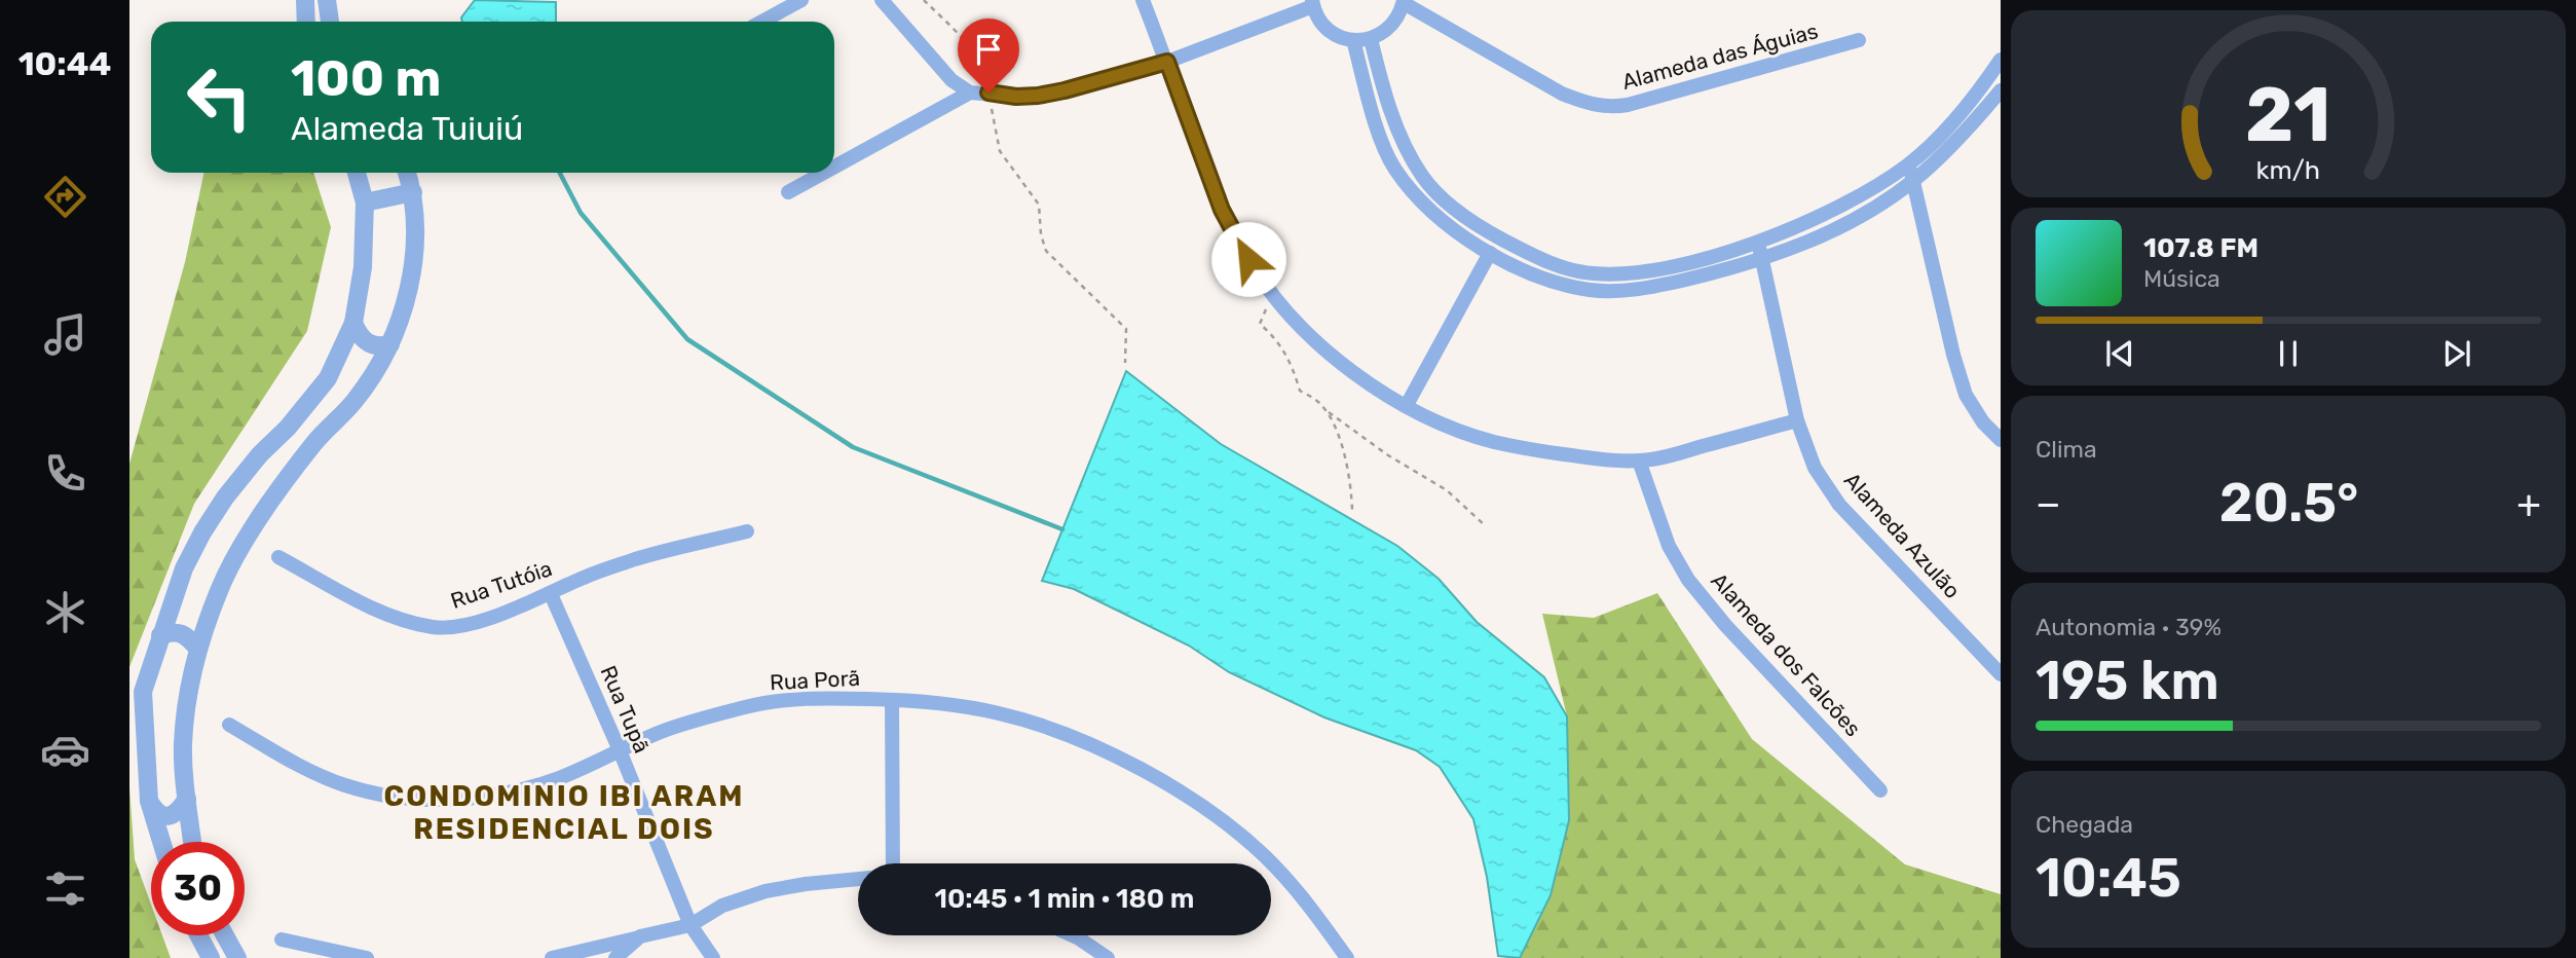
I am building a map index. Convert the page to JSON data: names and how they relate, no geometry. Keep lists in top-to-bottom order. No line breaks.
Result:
{"streets":{"street":["Alameda das Águias","Alameda Azulão","Rua Tutóia","Alameda dos Falcões","Rua Porã","Rua Tupã"]},"crossings":[["Rua Tutóia","Rua Tupã"],["Rua Porã","Rua Tupã"]],"districts":["CONDOMINIO IBI ARAM RESIDENCIAL DOIS"],"page":{"tabs":"10:44","turn":["100 m","Alameda Tuiuiú"],"song":["107.8 FM","Música"],"tile":["Clima",["Autonomia · 39%","195 km"],["Chegada","10:45"]],"heat":["−","20.5°","+"],"limit":"30","trip":"10:45 · 1 min · 180 m","gauge":["21","km/h"]}}
